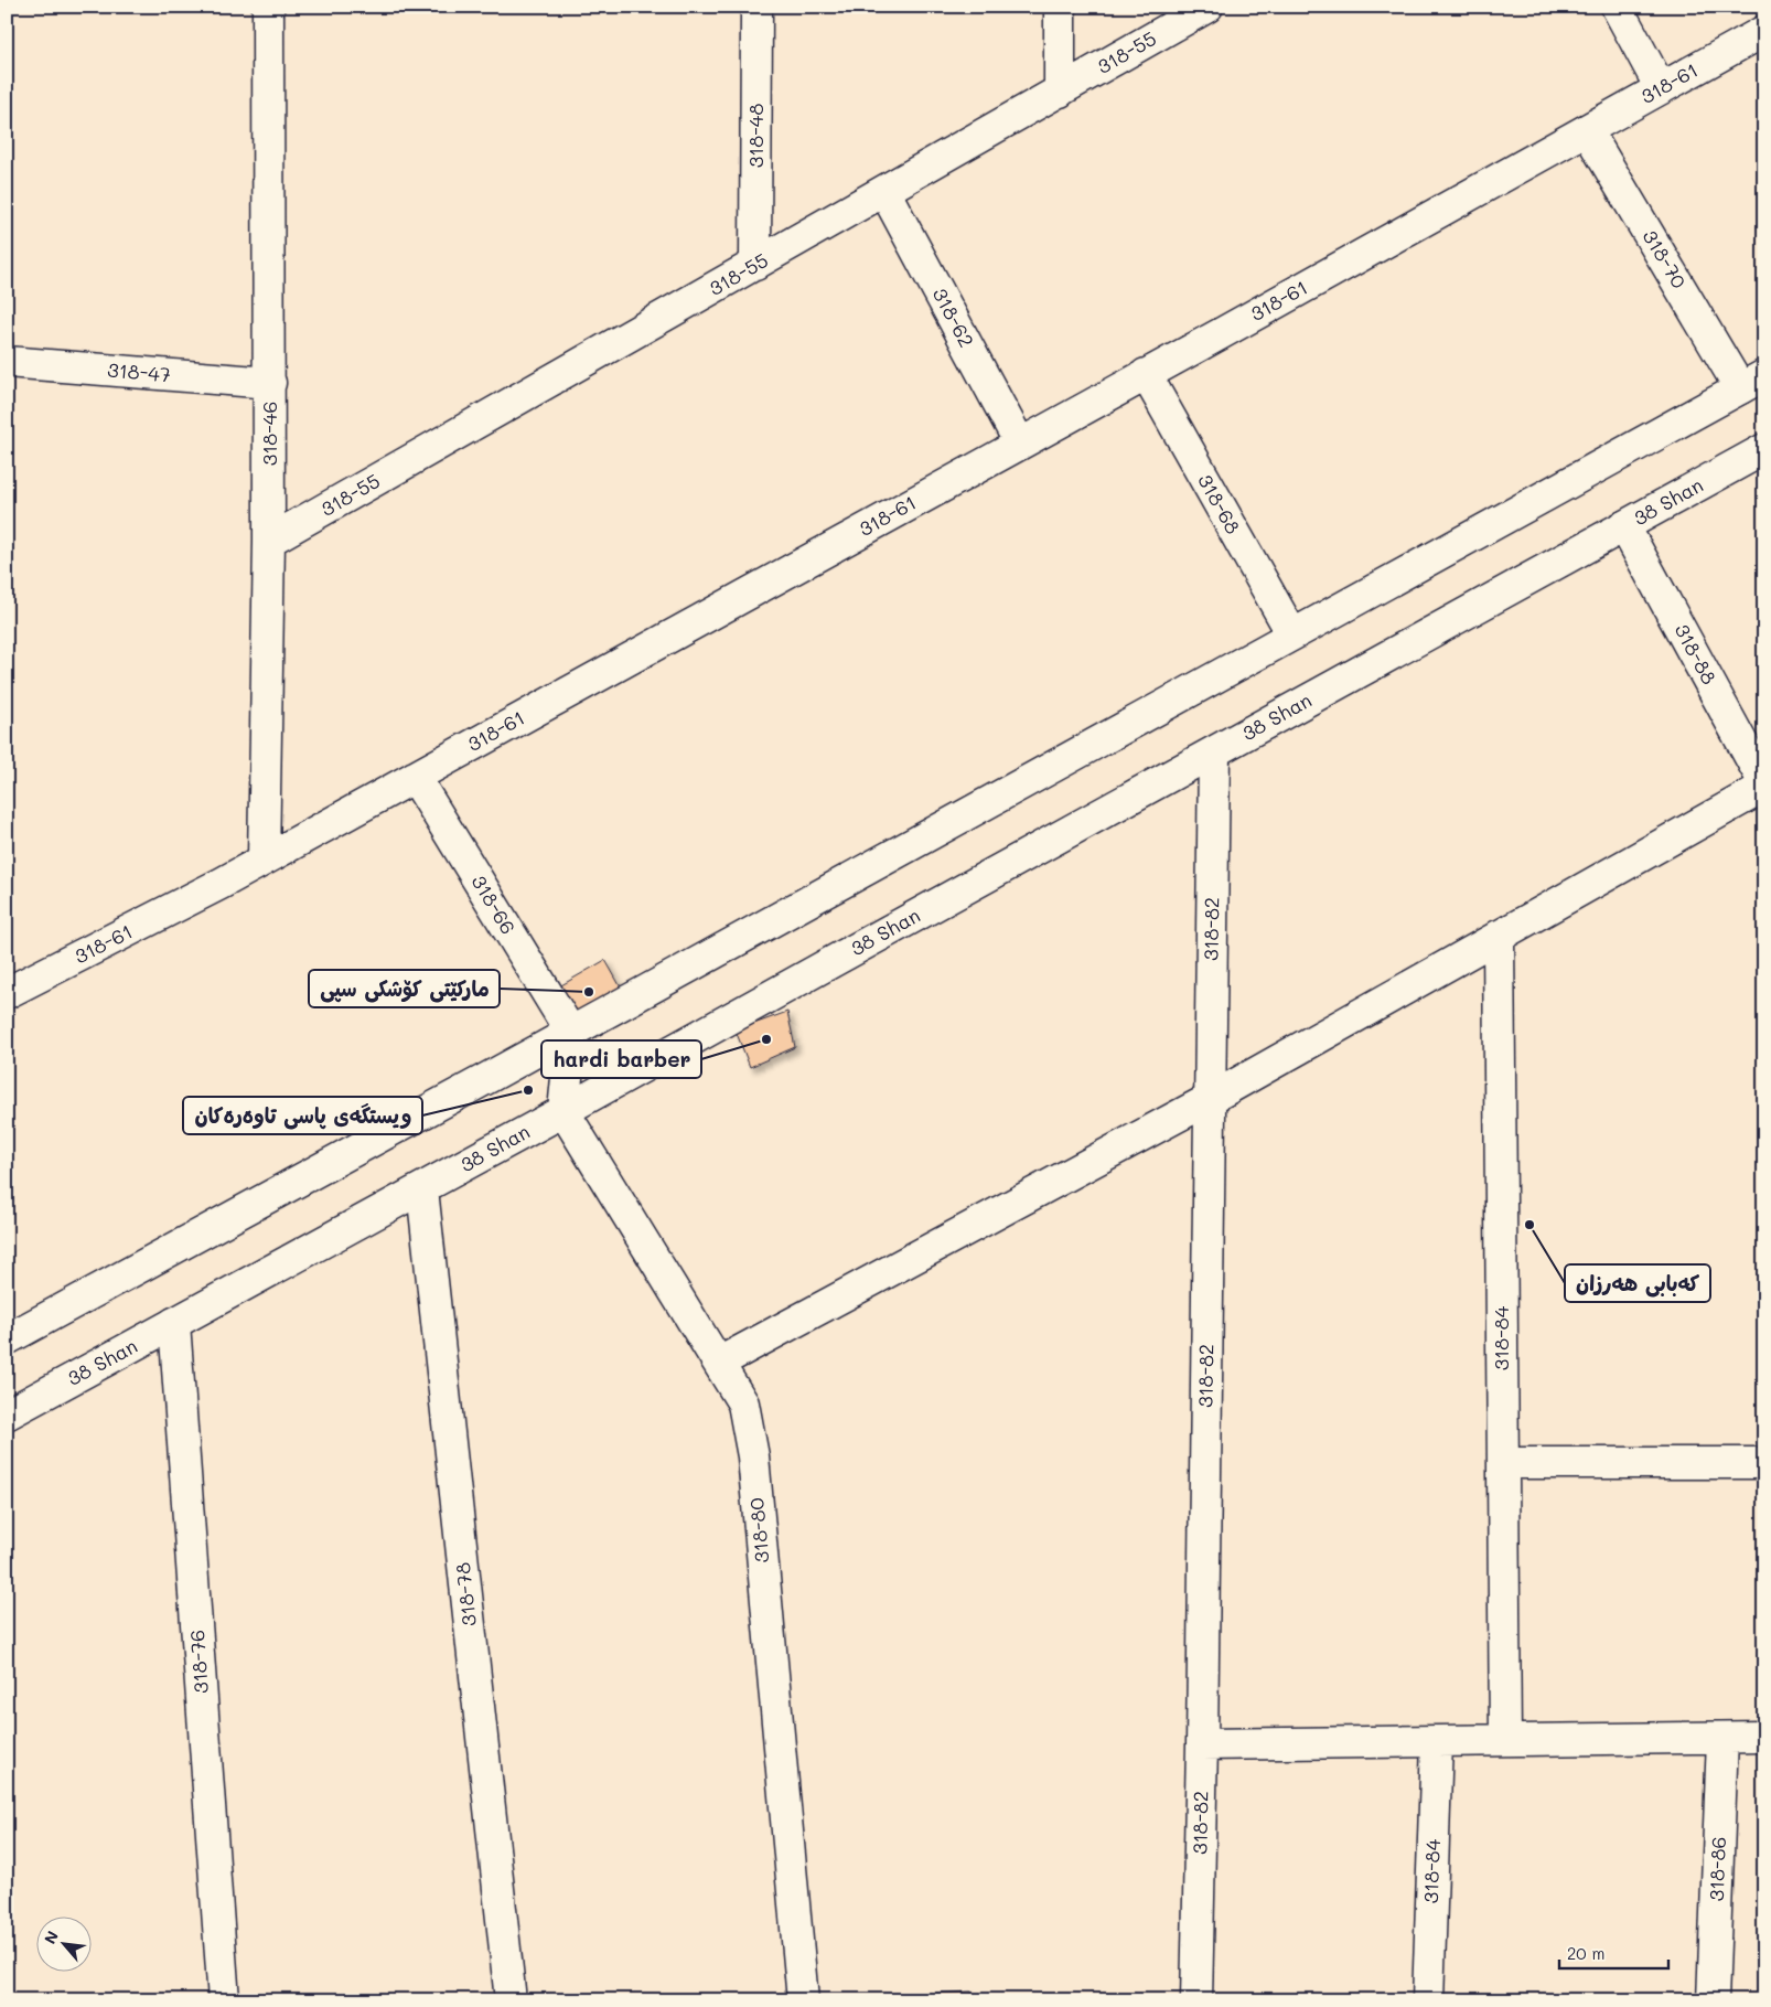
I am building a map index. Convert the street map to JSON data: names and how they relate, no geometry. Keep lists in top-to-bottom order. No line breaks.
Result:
{"streets":{"street":["318-55","318-61","318-48","318-70","318-62","318-47","318-46","38 Shan","318-68","318-88","318-66","318-82","318-84","318-80","318-78","318-76","318-86"]},"crossings":[["318-55","318-48"],["318-55","318-62"],["318-55","318-46"],["318-61","318-70"],["318-61","318-62"],["318-61","318-46"],["318-61","318-68"],["318-61","318-66"],["318-47","318-46"],["38 Shan","318-88"],["38 Shan","318-82"],["38 Shan","318-80"],["38 Shan","318-78"],["38 Shan","318-76"]],"places":["مارکێتی کۆشکی سپی","hardi barber","ویستگەی پاسی تاوەرەکان","کەبابی هەرزان"],"scale_bar":"20 m","north":"top left"}
